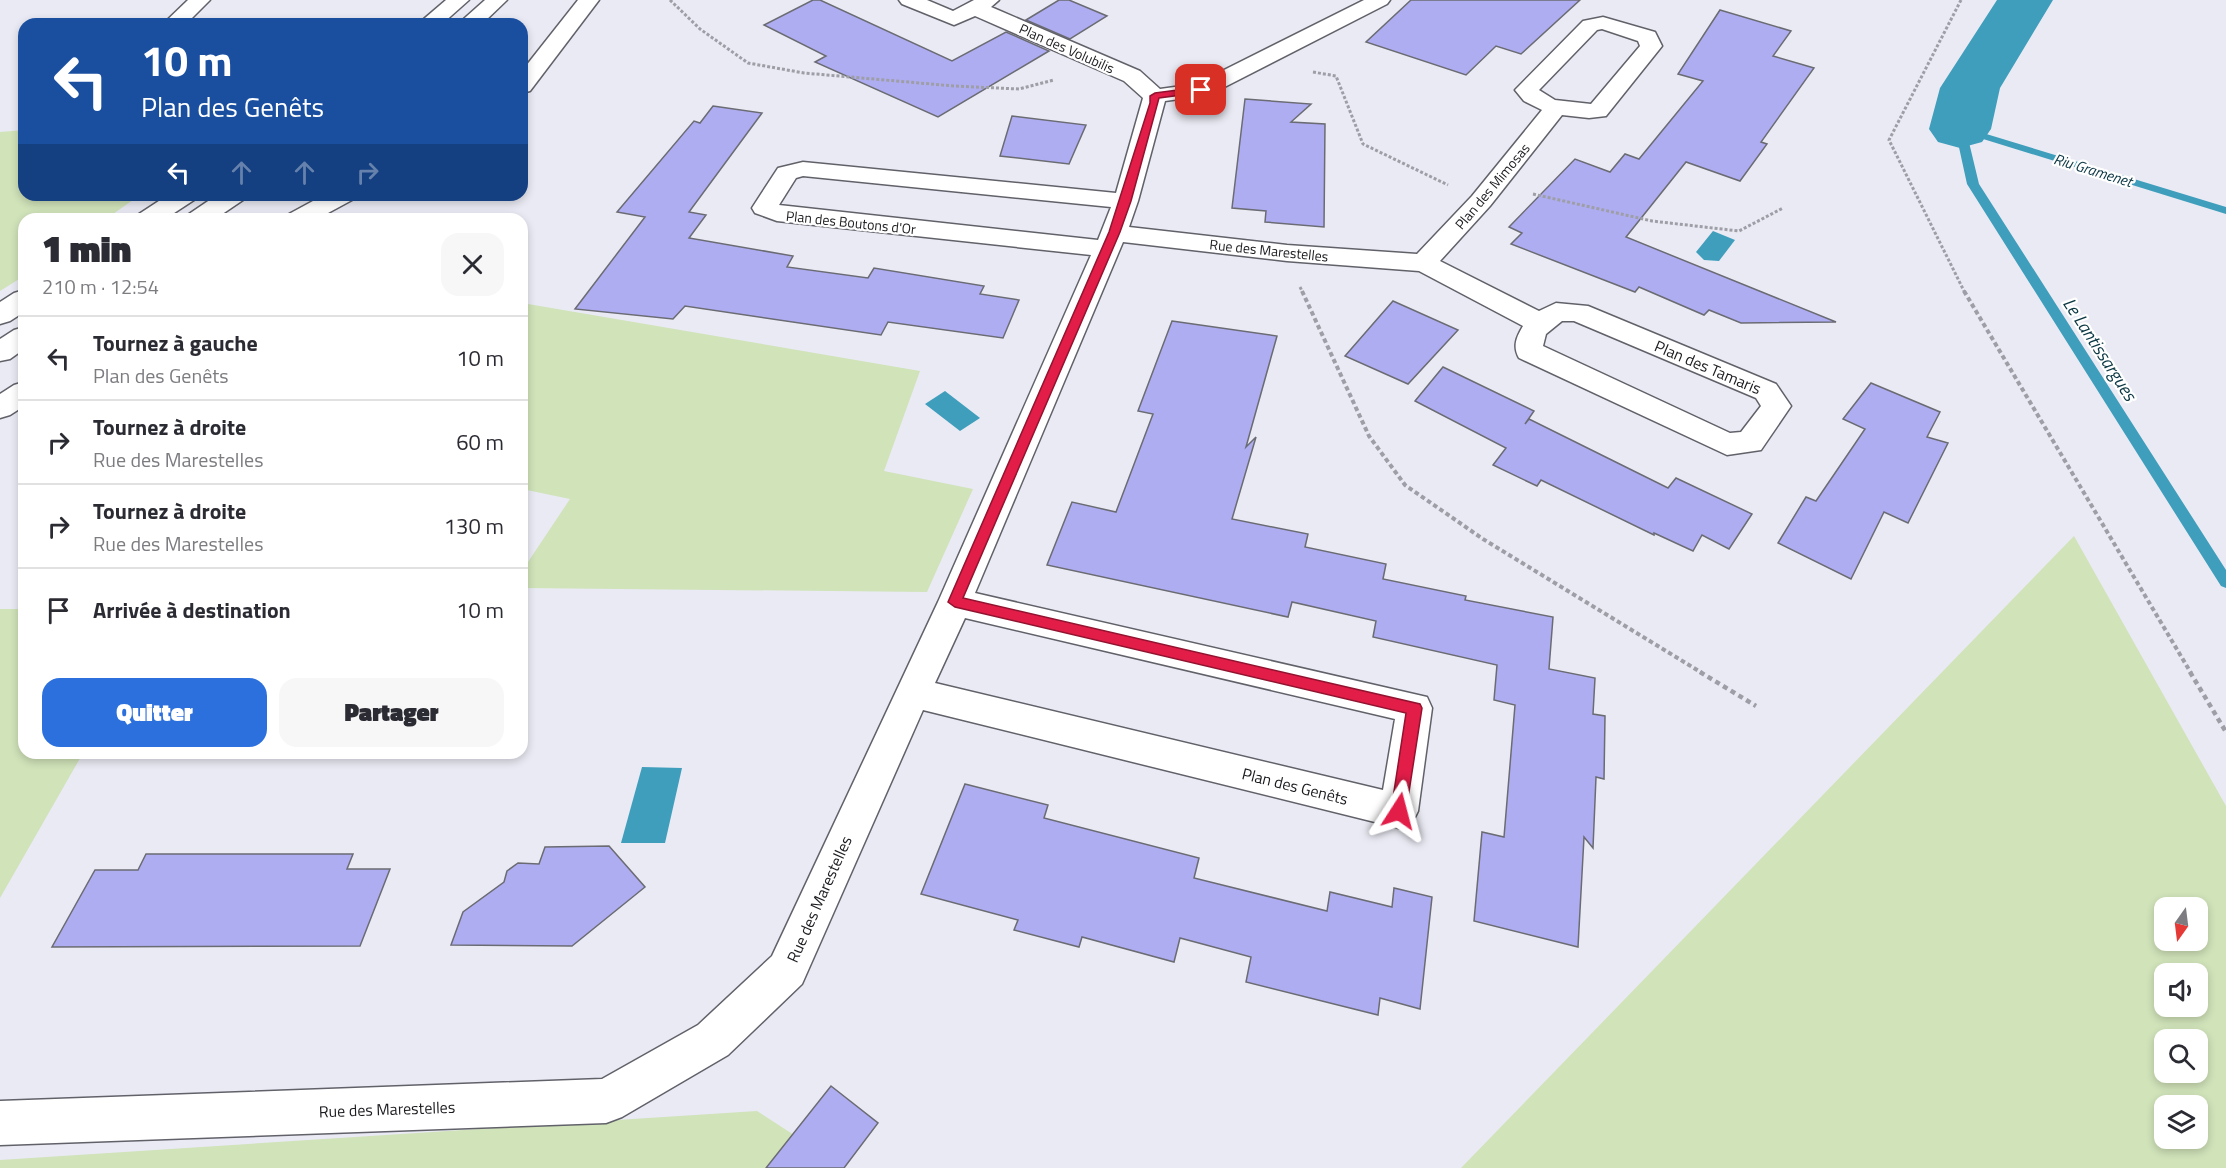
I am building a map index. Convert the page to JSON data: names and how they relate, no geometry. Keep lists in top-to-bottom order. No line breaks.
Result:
{"streets":{"street":["Plan des Volubilis","Plan des Mimosas","Plan des Boutons d'Or","Rue des Marestelles","Plan des Tamaris","Plan des Genêts"]},"crossings":[["Plan des Volubilis","Rue des Marestelles"],["Plan des Mimosas","Rue des Marestelles"],["Plan des Boutons d'Or","Rue des Marestelles"],["Rue des Marestelles","Plan des Genêts"]],"water":["Riu Gramenet","Le Lantissargues"],"north":"bottom","page":{"turn":["10 m","Plan des Genêts"],"heading":["1 min","210 m · 12:54"],"list":[{"name":"Tournez à gauche","note":"Plan des Genêts","value":"10 m"},{"name":"Tournez à droite","note":"Rue des Marestelles","value":"60 m"},{"name":"Tournez à droite","note":"Rue des Marestelles","value":"130 m"},{"name":"Arrivée à destination","value":"10 m"}],"buttons":["Quitter","Partager"]}}
